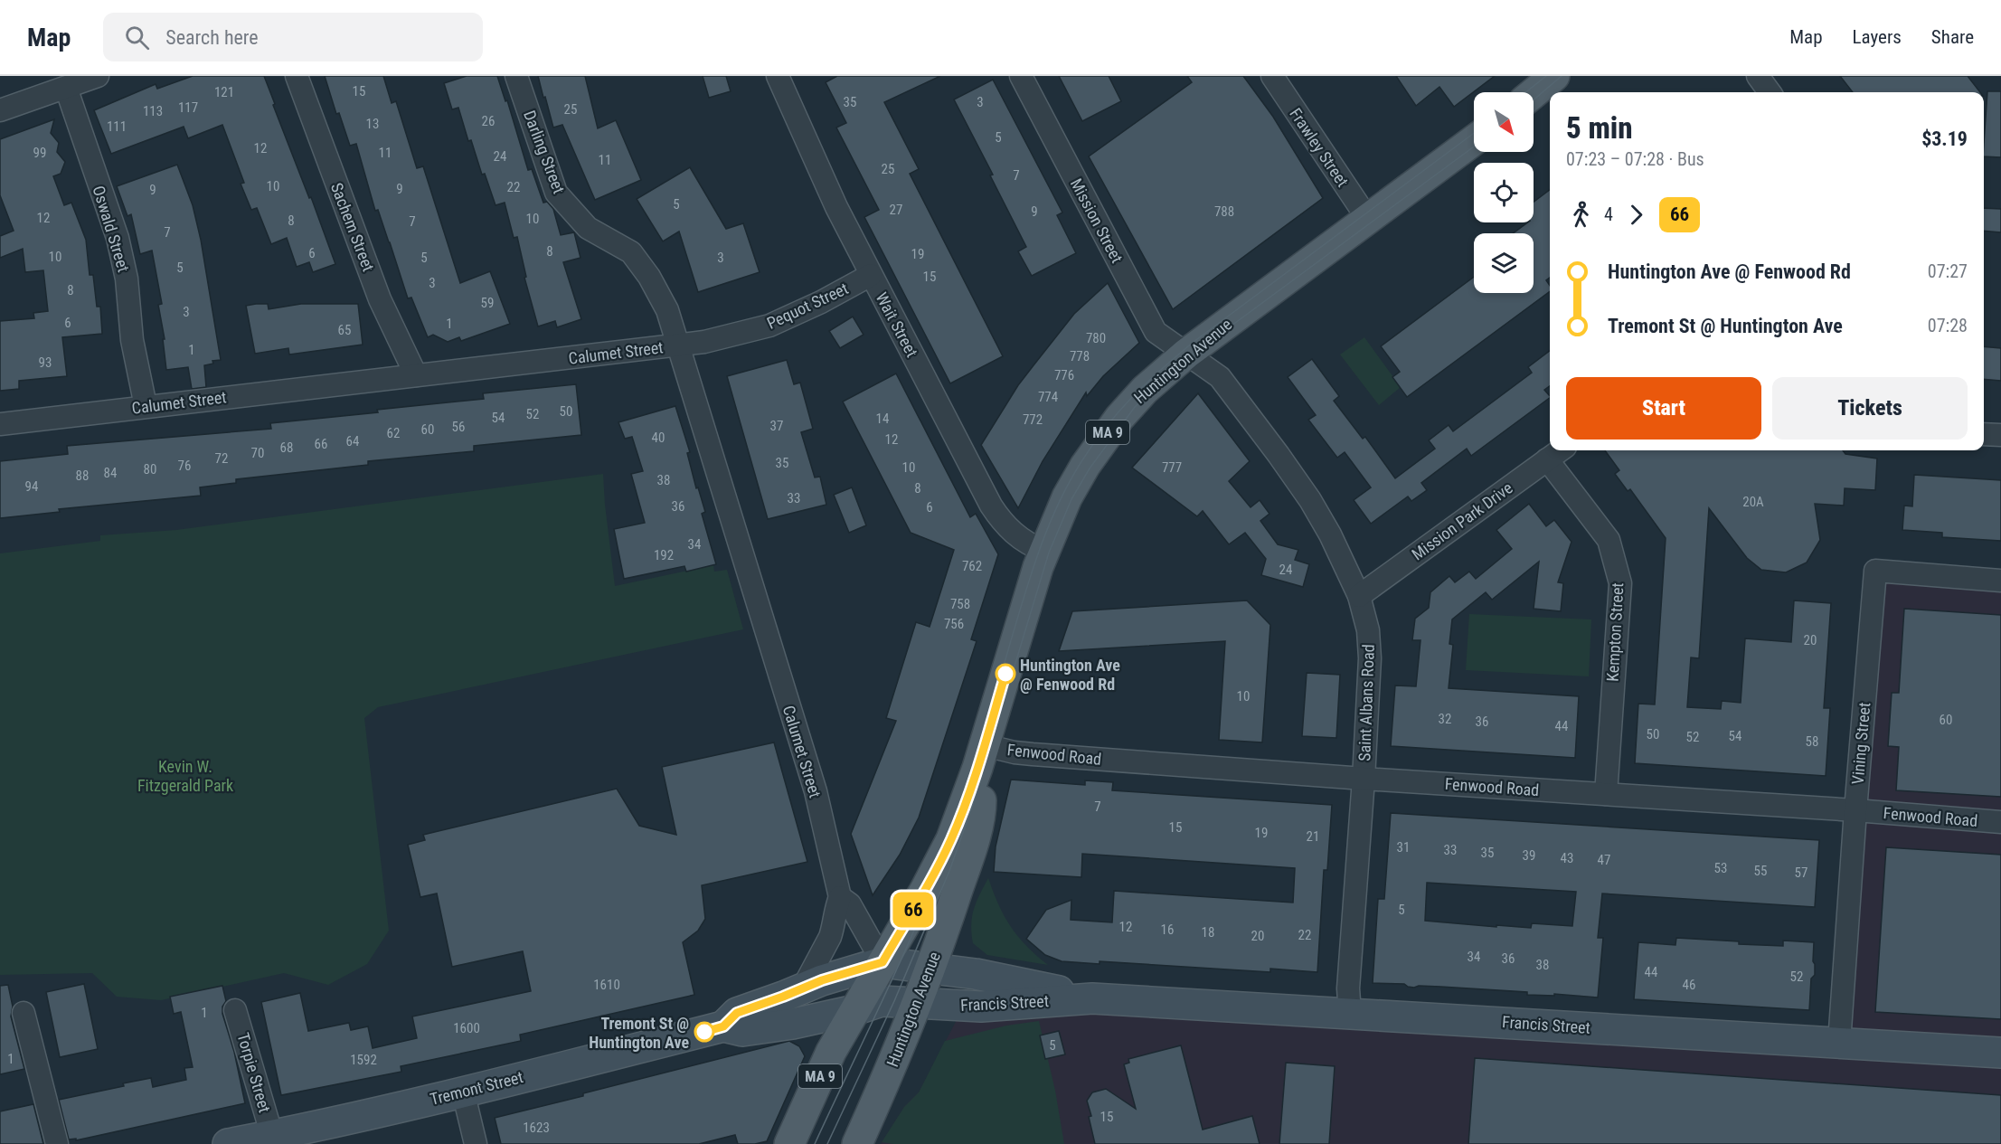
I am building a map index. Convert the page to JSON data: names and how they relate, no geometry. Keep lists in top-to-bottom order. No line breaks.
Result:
{"streets":{"main road":["Huntington Avenue","MA 9","Francis Street","Tremont Street"],"street":["Frawley Street","Darling Street","Mission Street","Sachem Street","Oswald Street","Pequot Street","Wait Street","Calumet Street","Mission Park Drive","Kempton Street","Saint Albans Road","Vining Street","Fenwood Road","Torpie Street"]},"crossings":[["Frawley Street","Huntington Avenue"],["Darling Street","Pequot Street"],["Darling Street","Calumet Street"],["Mission Street","Huntington Avenue"],["Mission Street","Saint Albans Road"],["Sachem Street","Calumet Street"],["Oswald Street","Calumet Street"],["Pequot Street","Wait Street"],["Pequot Street","Calumet Street"],["Wait Street","Huntington Avenue"],["Calumet Street","Huntington Avenue"],["Calumet Street","Francis Street"],["Calumet Street","Tremont Street"],["Huntington Avenue","Saint Albans Road"],["Huntington Avenue","Fenwood Road"],["Huntington Avenue","Francis Street"],["Huntington Avenue","Tremont Street"],["Mission Park Drive","Kempton Street"],["Mission Park Drive","Saint Albans Road"],["Kempton Street","Fenwood Road"],["Saint Albans Road","Fenwood Road"],["Saint Albans Road","Francis Street"],["Vining Street","Fenwood Road"],["Vining Street","Francis Street"],["Francis Street","Tremont Street"],["Torpie Street","Tremont Street"]],"parks":["Kevin W. Fitzgerald Park"],"places":["Huntington Ave @ Fenwood Rd","Tremont St @ Huntington Ave"],"lines":["bus line 66"],"house_numbers":["15","121","35","3","117","25","113","26","13","111","5","12","99","11","24","11","25","7","10","22","9","9","5","27","9","788","12","10","8","7","7","8","6","19","10","5","3","5","15","3","8","59","3","6","1","65","780","1","778","93","776","774","50","52","54","14","772","37","56","60","62","40","12","64","66","68","70","72","35","76","10","777","80","84","88","38","94","8","33","20A","36","6","34","192","762","24","758","756","20","10","32","60","36","44","50","54","52","58","7","15","19","21","31","33","35","39","43","47","53","55","57","5","12","16","18","22","20","34","36","38","44","52","1610","46","1","1600","5","1","1592","15","1623"],"north":"bottom right","page":{"header":"Map","search":"Search here","nav":["Map","Layers","Share"],"on_map":"66","heading":["5 min","07:23 – 07:28 · Bus","$3.19"],"legs":["4","66"],"list":[{"name":"Huntington Ave @ Fenwood Rd","value":"07:27"},{"name":"Tremont St @ Huntington Ave","value":"07:28"}],"buttons":["Start","Tickets"]}}
